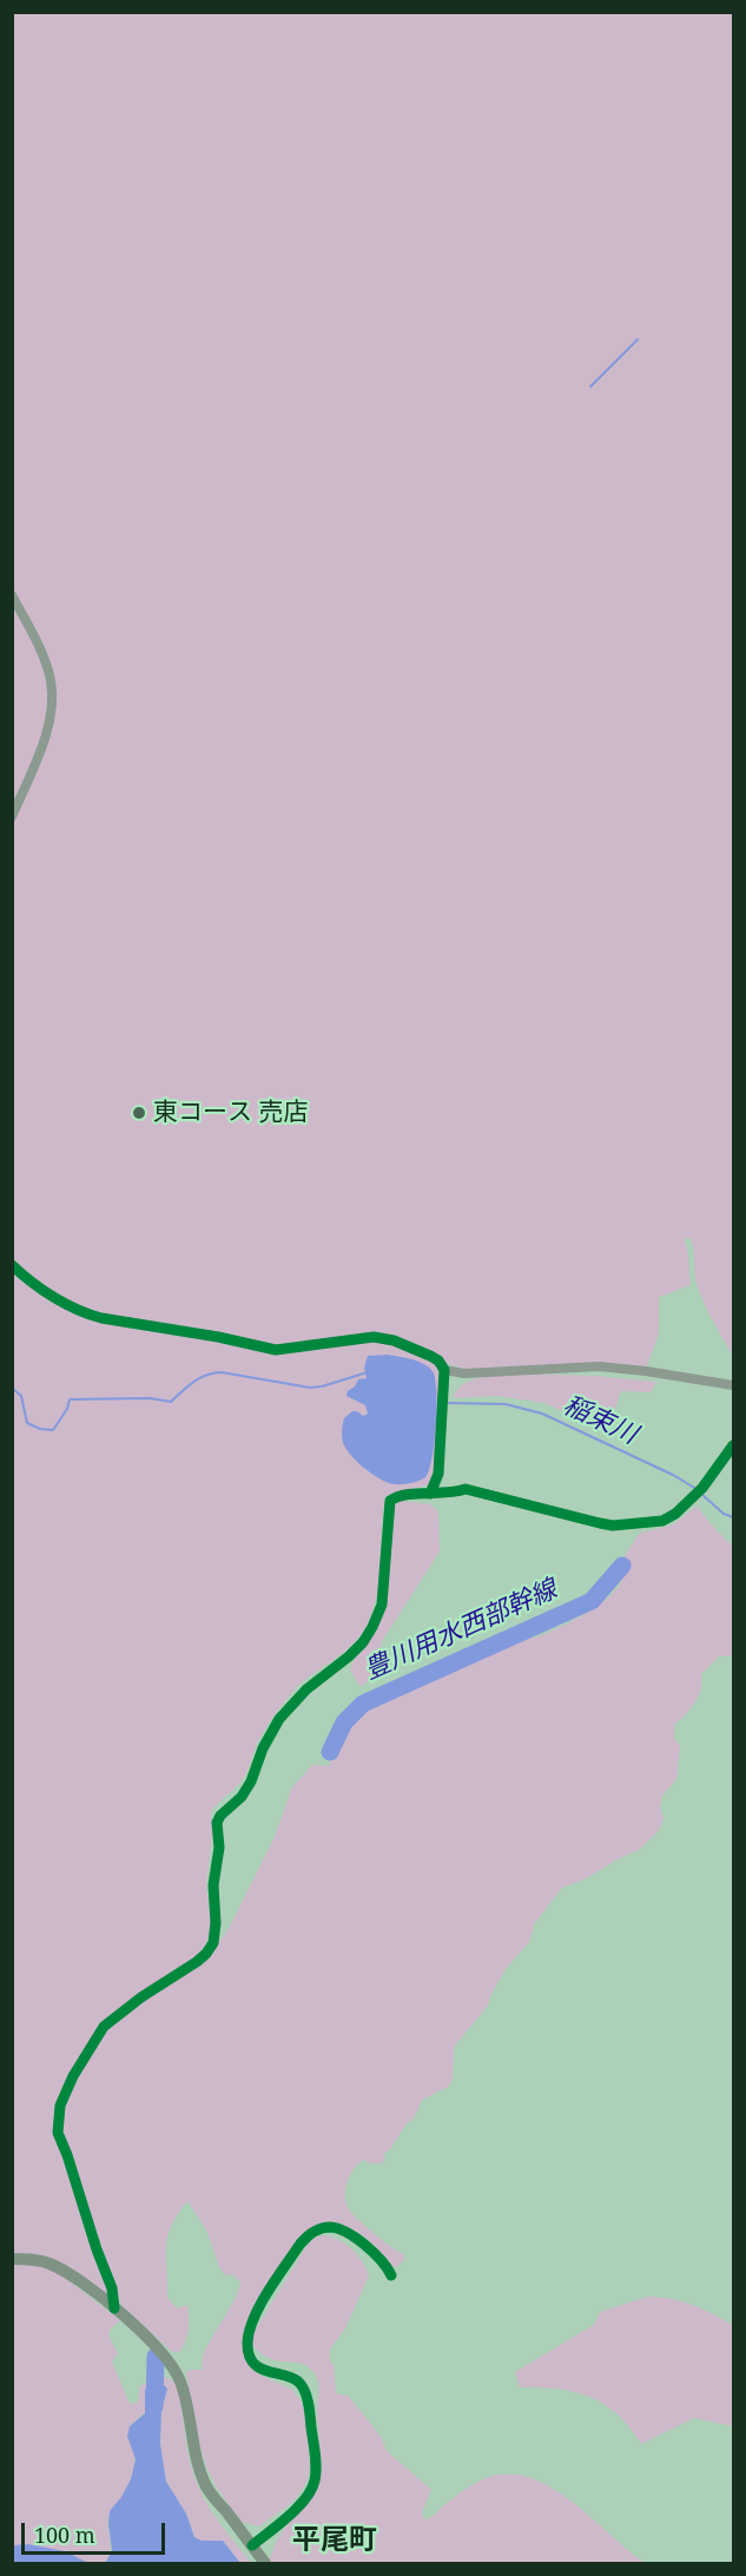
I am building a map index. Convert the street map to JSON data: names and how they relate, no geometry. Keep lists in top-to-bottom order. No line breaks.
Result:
{"districts":["平尾町"],"water":["稲束川","豊川用水西部幹線"],"places":["東コース 売店"],"scale_bar":"100 m"}
